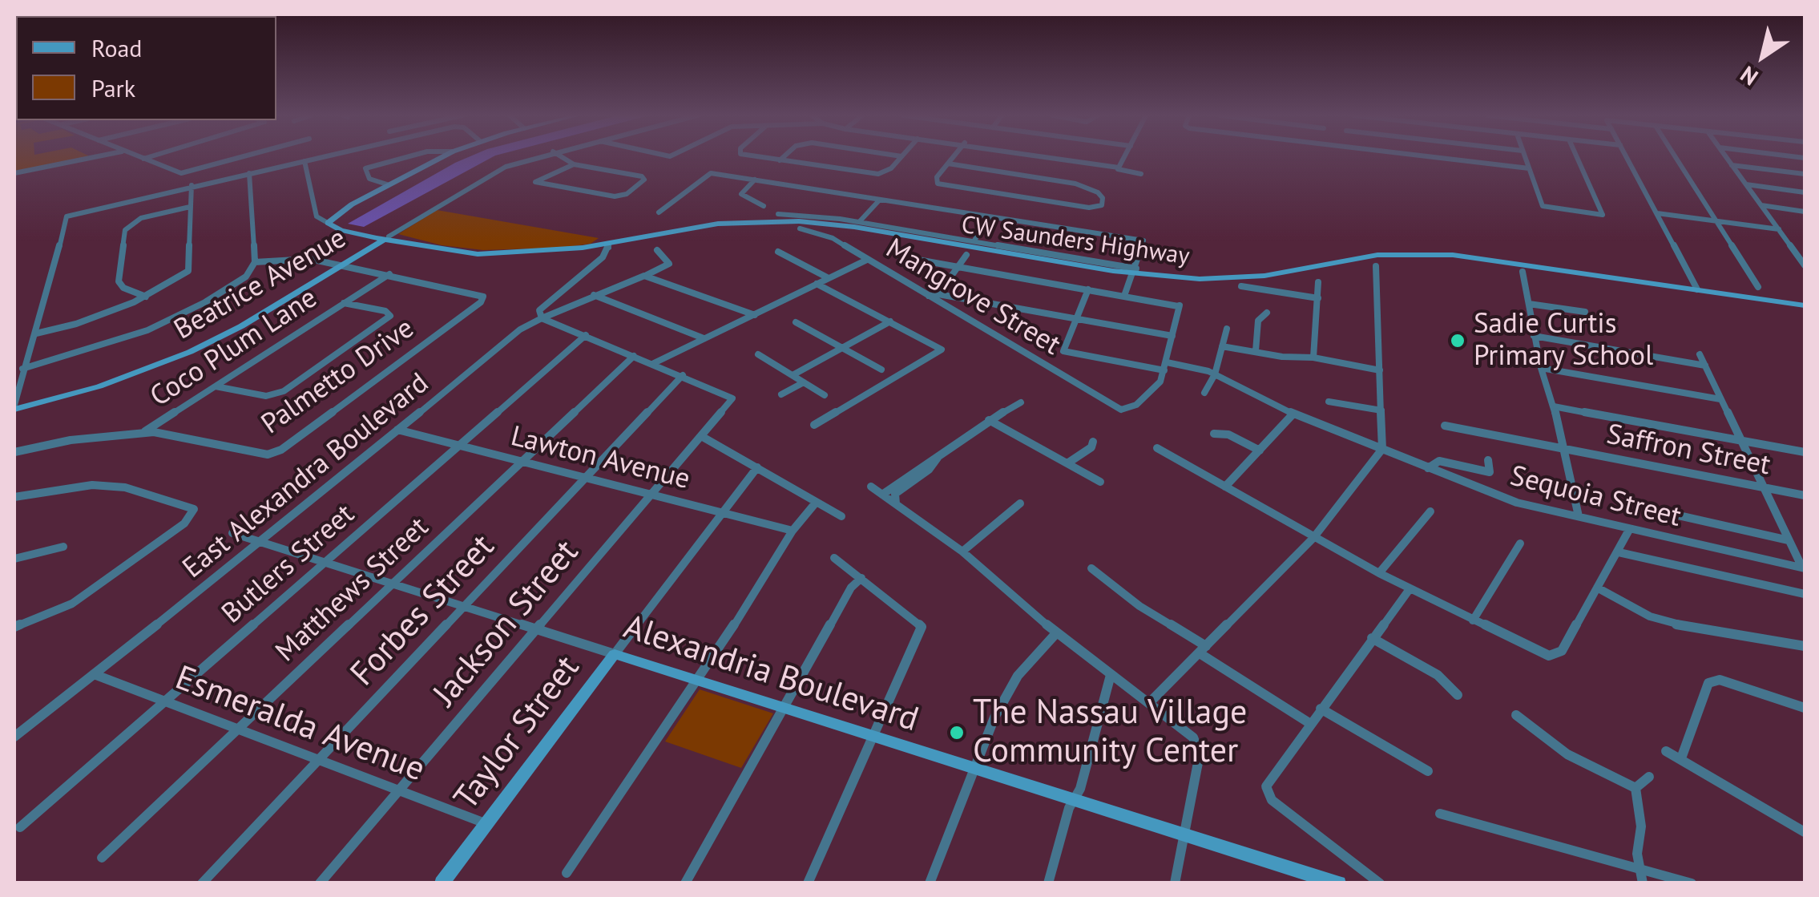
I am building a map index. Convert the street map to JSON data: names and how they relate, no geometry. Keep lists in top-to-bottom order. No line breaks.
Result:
{"streets":{"main road":["CW Saunders Highway","Beatrice Avenue","Alexandria Boulevard","Taylor Street"],"street":["Mangrove Street","Coco Plum Lane","Palmetto Drive","Saffron Street","Lawton Avenue","East Alexandra Boulevard","Sequoia Street","Butlers Street","Matthews Street","Forbes Street","Jackson Street","Esmeralda Avenue"]},"crossings":[["CW Saunders Highway","Beatrice Avenue"],["CW Saunders Highway","East Alexandra Boulevard"],["Beatrice Avenue","Palmetto Drive"],["Mangrove Street","Sequoia Street"],["Coco Plum Lane","Palmetto Drive"],["Lawton Avenue","East Alexandra Boulevard"],["Lawton Avenue","Butlers Street"],["Lawton Avenue","Matthews Street"],["Lawton Avenue","Forbes Street"],["Lawton Avenue","Jackson Street"],["Lawton Avenue","Taylor Street"],["East Alexandra Boulevard","Alexandria Boulevard"],["East Alexandra Boulevard","Esmeralda Avenue"],["Butlers Street","Alexandria Boulevard"],["Butlers Street","Esmeralda Avenue"],["Matthews Street","Alexandria Boulevard"],["Matthews Street","Esmeralda Avenue"],["Forbes Street","Jackson Street"],["Forbes Street","Alexandria Boulevard"],["Forbes Street","Esmeralda Avenue"],["Jackson Street","Alexandria Boulevard"],["Jackson Street","Esmeralda Avenue"],["Alexandria Boulevard","Taylor Street"],["Esmeralda Avenue","Taylor Street"]],"places":["Sadie Curtis Primary School","The Nassau Village Community Center"],"legend":["Road","Park"],"north":"bottom left"}
